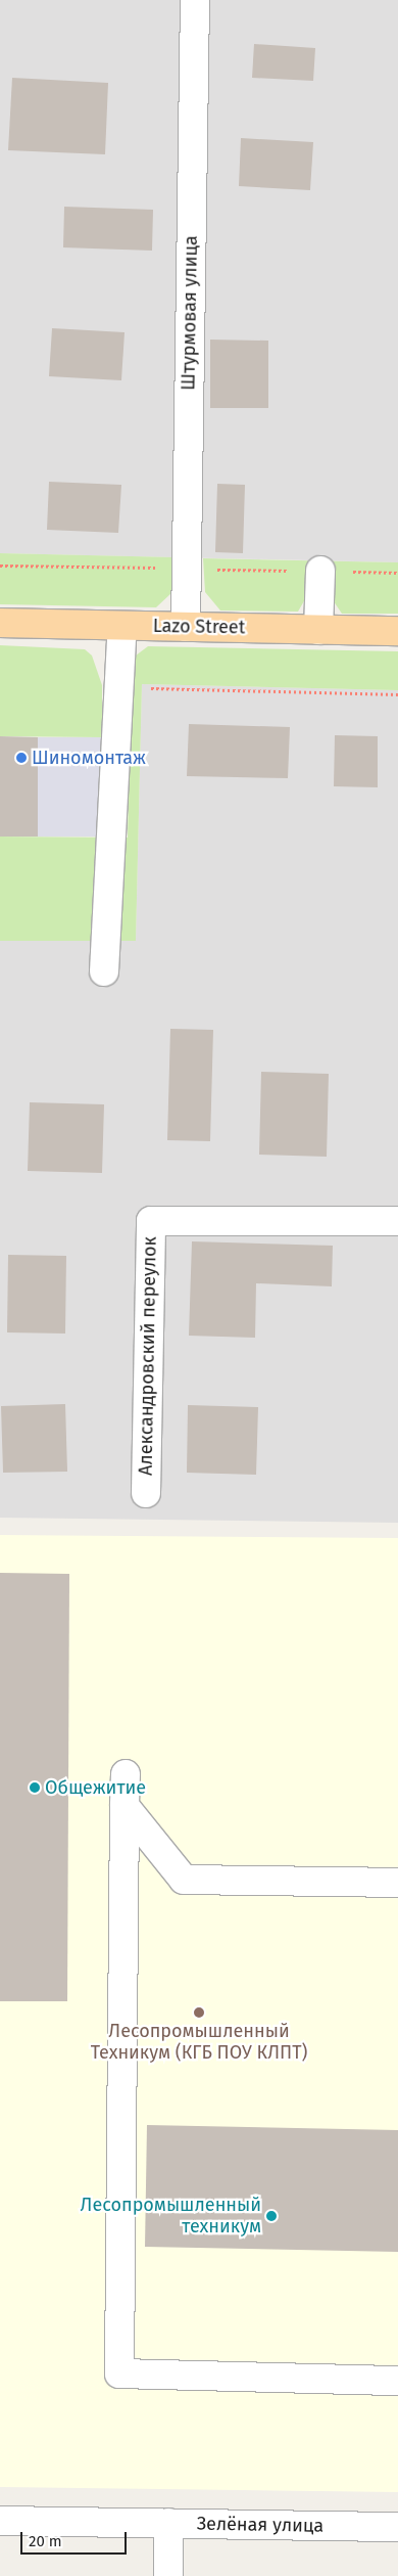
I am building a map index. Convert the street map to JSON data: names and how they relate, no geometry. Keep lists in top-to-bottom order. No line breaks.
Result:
{"streets":{"main road":["Lazo Street"],"street":["Штурмовая улица","Александровский переулок","Зелёная улица"]},"crossings":[["Штурмовая улица","Lazo Street"]],"places":["Шиномонтаж","Общежитие","Лесопромышленный Техникум (КГБ ПОУ КЛПТ)","Лесопромышленный техникум"],"scale_bar":"20 m"}
